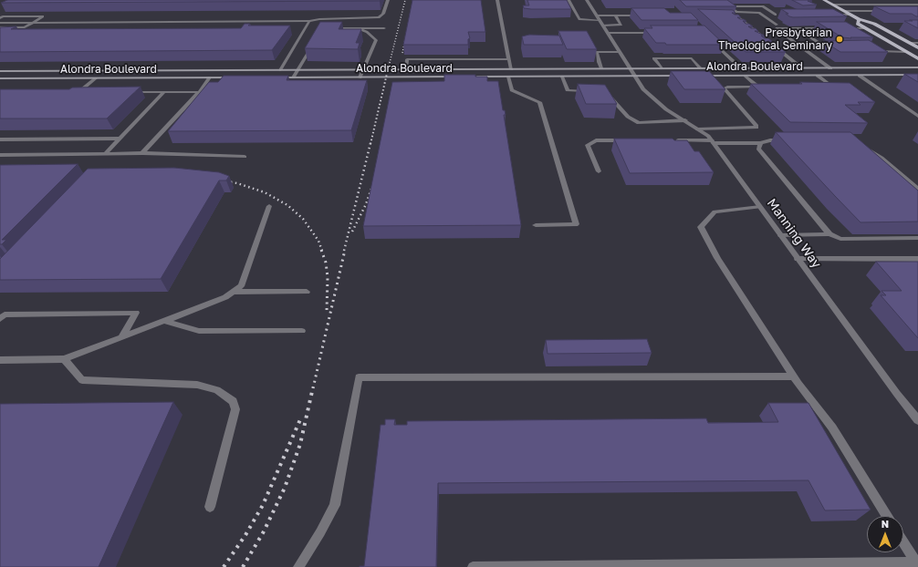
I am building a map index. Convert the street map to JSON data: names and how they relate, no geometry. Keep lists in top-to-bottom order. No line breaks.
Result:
{"streets":{"main road":["Alondra Boulevard"],"street":["Manning Way"]},"crossings":[["Alondra Boulevard","Manning Way"]],"places":["Presbyterian Theological Seminary"],"north":"top"}
